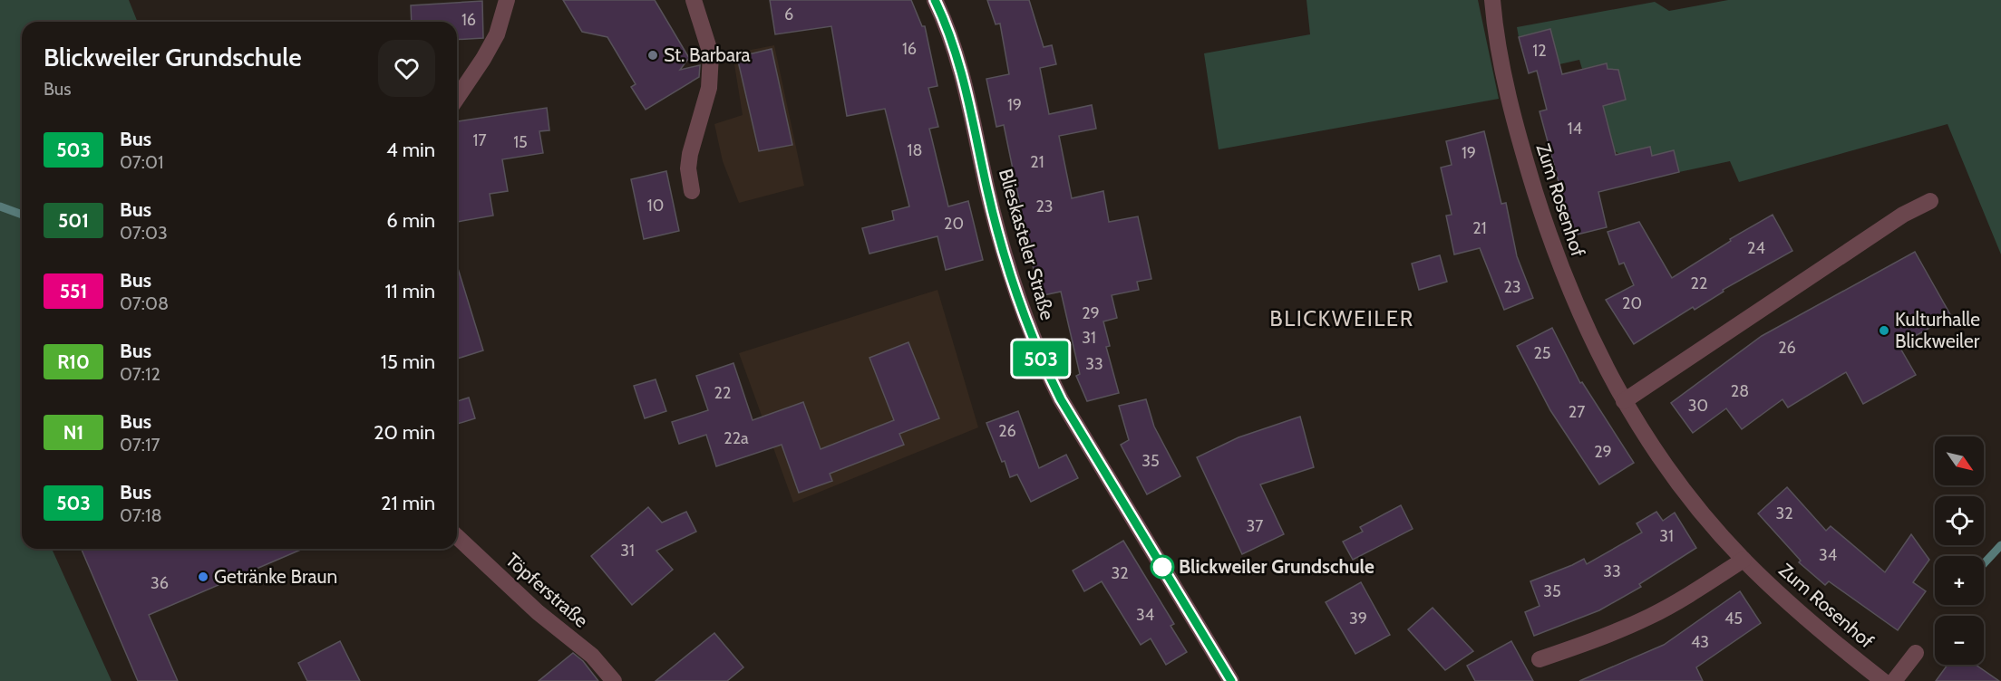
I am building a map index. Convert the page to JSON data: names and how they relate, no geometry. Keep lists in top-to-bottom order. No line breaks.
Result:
{"streets":{"street":["Zum Rosenhof","Blieskasteler Straße","Töpferstraße"]},"districts":["BLICKWEILER"],"places":["St. Barbara","Kulturhalle Blickweiler","Blickweiler Grundschule","Getränke Braun"],"lines":["bus line 503"],"house_numbers":["6","16","16","12","19","14","17","15","18","19","21","10","23","20","21","24","22","23","20","29","31","26","25","33","28","22","30","27","26","22a","29","35","32","37","31","31","34","33","32","36","35","34","39","45","43"],"north":"bottom right","page":{"on_map":"503","heading":["Blickweiler Grundschule","Bus"],"list":[{"mark":"503","name":"Bus","note":"07:01","value":"4 min"},{"mark":"501","name":"Bus","note":"07:03","value":"6 min"},{"mark":"551","name":"Bus","note":"07:08","value":"11 min"},{"mark":"R10","name":"Bus","note":"07:12","value":"15 min"},{"mark":"N1","name":"Bus","note":"07:17","value":"20 min"},{"mark":"503","name":"Bus","note":"07:18","value":"21 min"}],"map_buttons":["+","−"]}}
